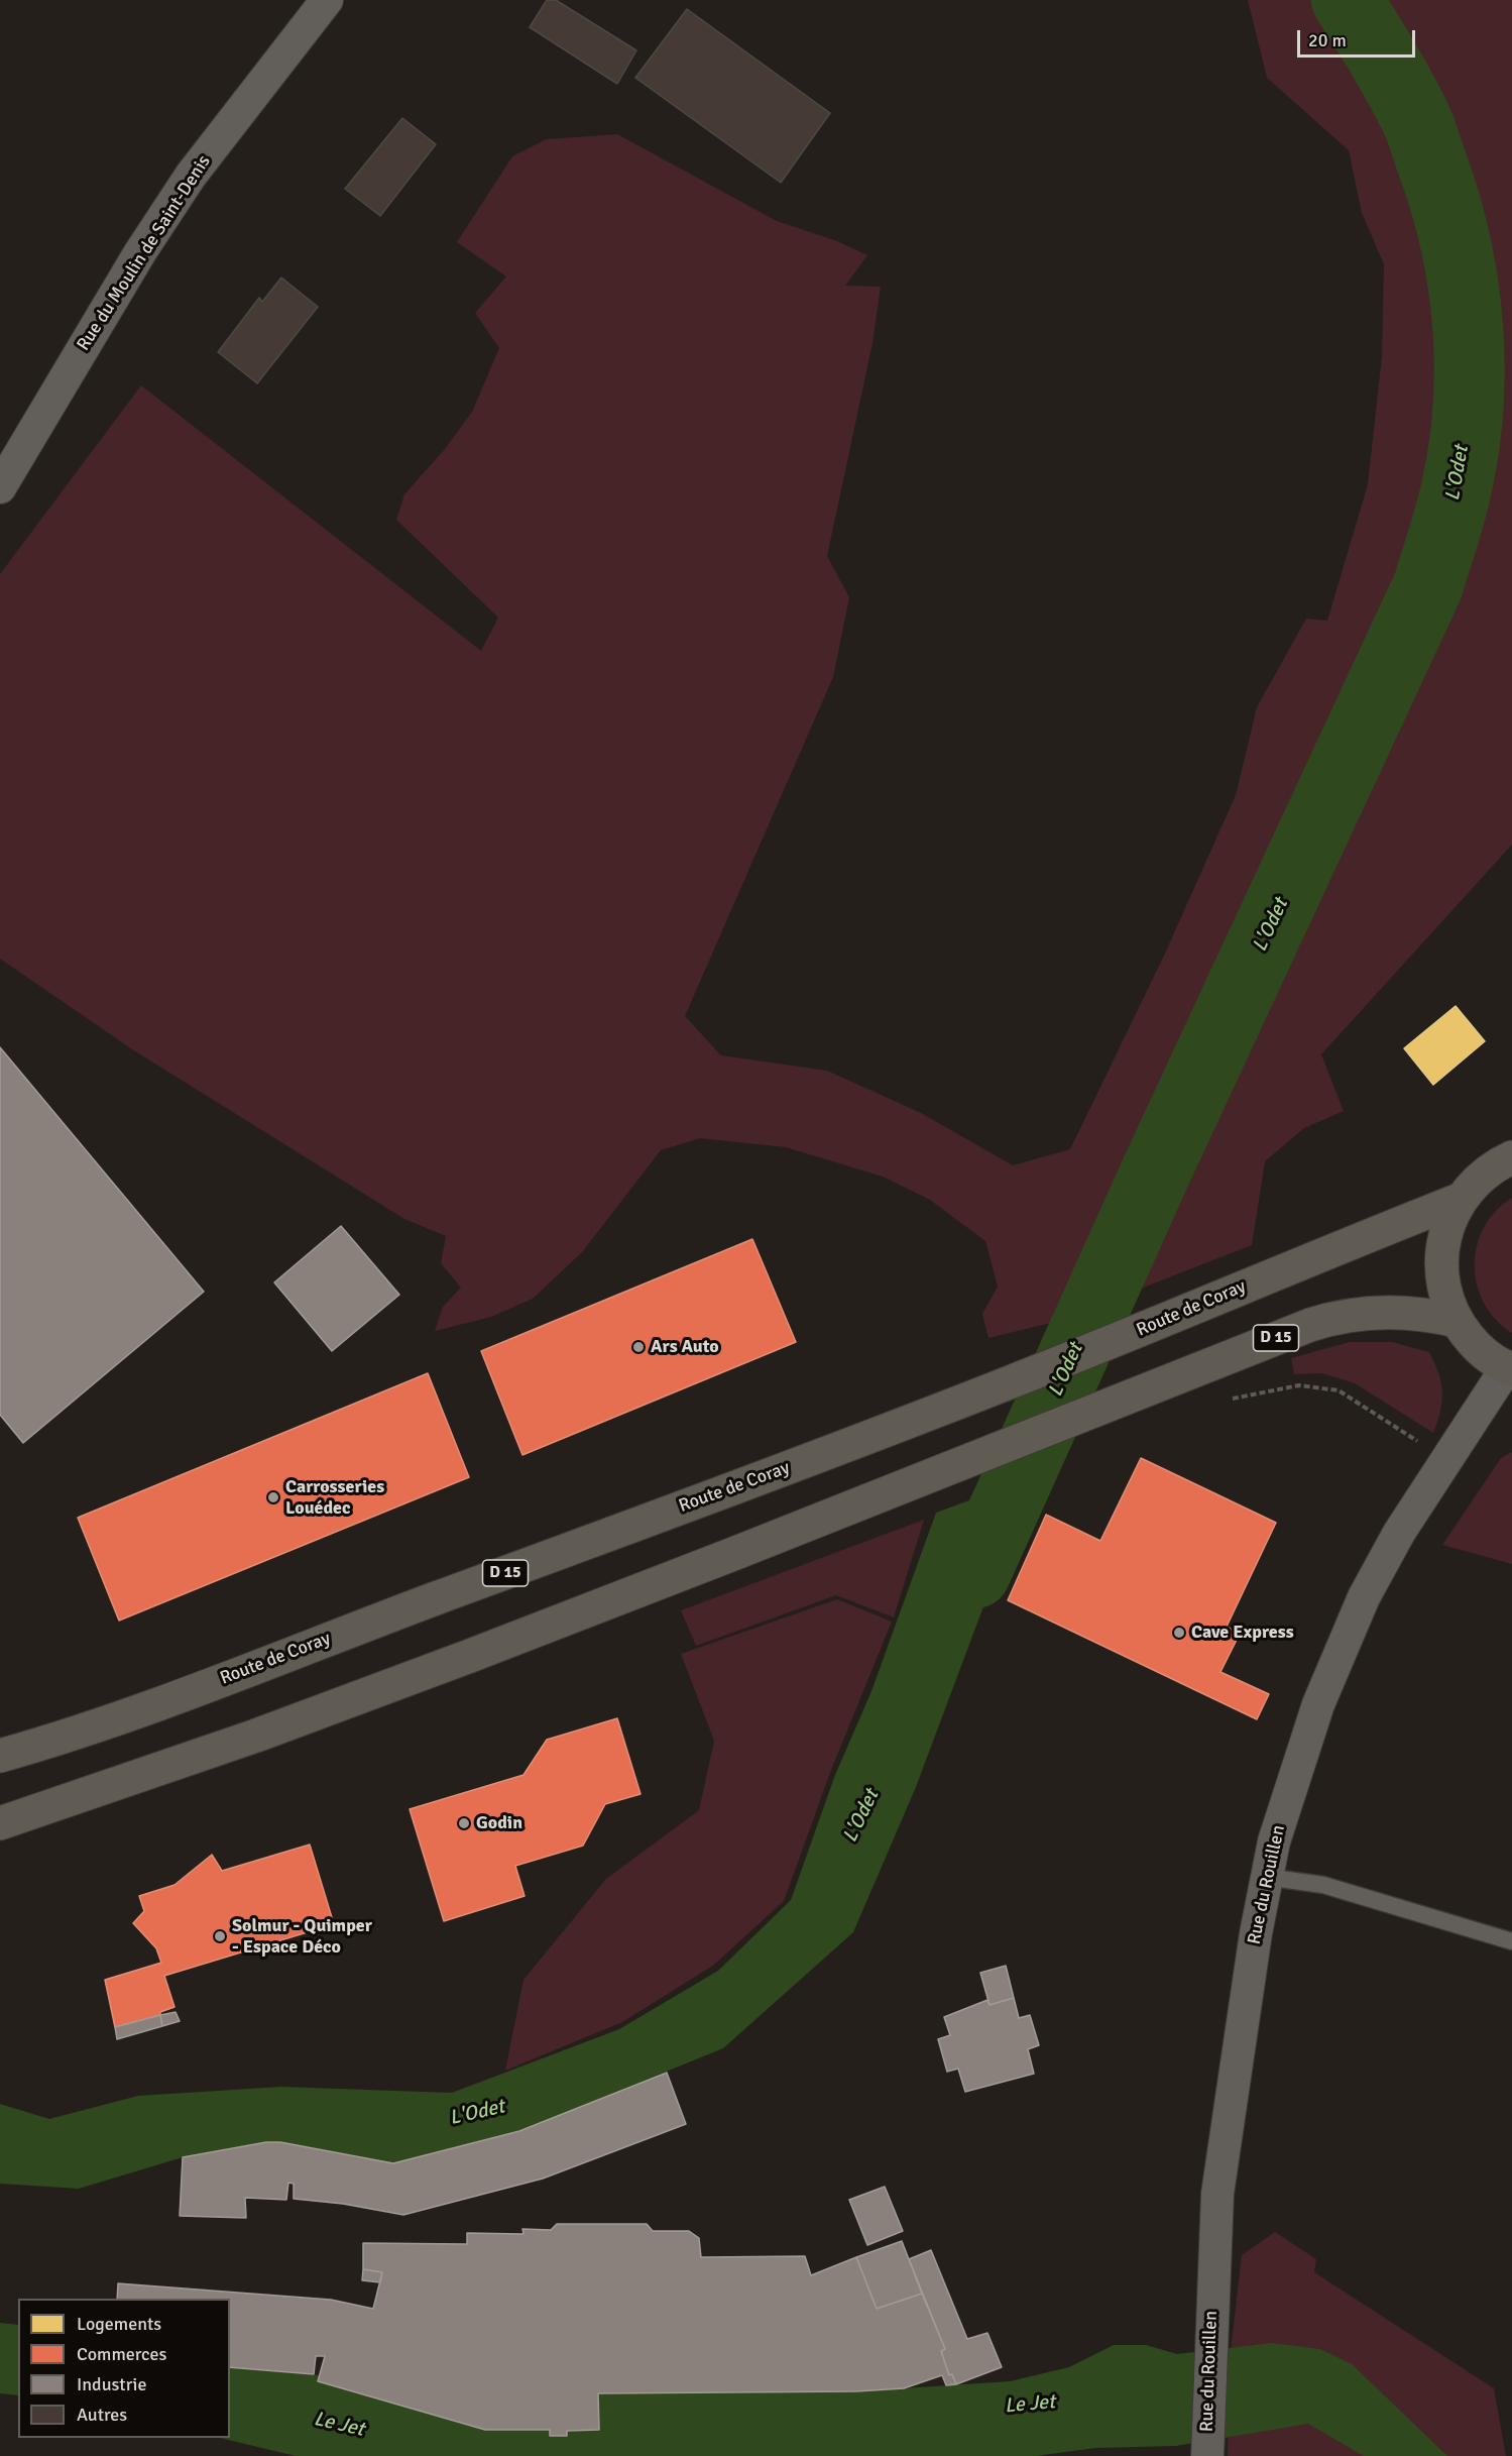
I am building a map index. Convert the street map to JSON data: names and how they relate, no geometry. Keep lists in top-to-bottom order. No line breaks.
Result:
{"streets":{"main road":["Route de Coray","D 15"],"street":["Rue du Moulin de Saint-Denis","Rue du Rouillen"]},"water":["L'Odet","Le Jet"],"places":["Ars Auto","Carrosseries Louédec","Cave Express","Godin","Solmur - Quimper - Espace Déco"],"legend":["Logements","Commerces","Industrie","Autres"],"scale_bar":"20 m"}
